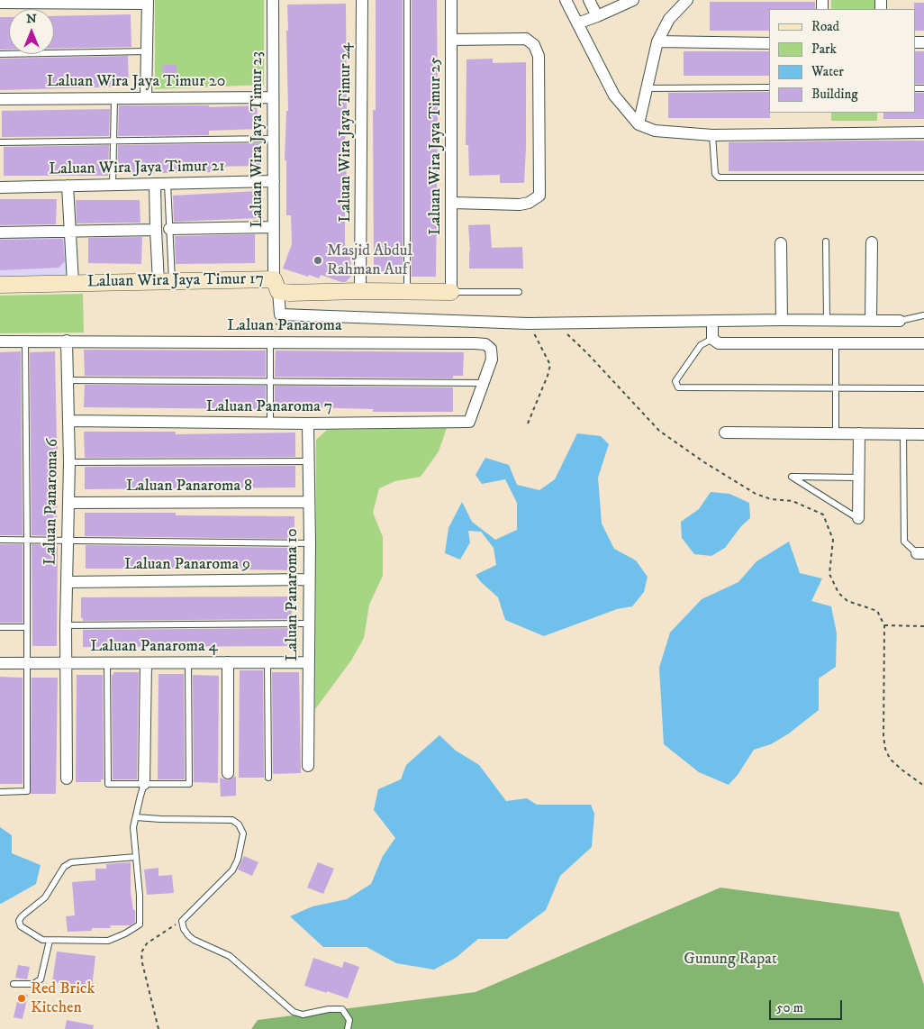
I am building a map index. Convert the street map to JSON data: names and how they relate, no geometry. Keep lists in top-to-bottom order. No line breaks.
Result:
{"streets":{"street":["Laluan Wira Jaya Timur 20","Laluan Wira Jaya Timur 24","Laluan Wira Jaya Timur 23","Laluan Wira Jaya Timur 25","Laluan Wira Jaya Timur 21","Laluan Wira Jaya Timur 17","Laluan Panaroma","Laluan Panaroma 7","Laluan Panaroma 8","Laluan Panaroma 6","Laluan Panaroma 9","Laluan Panaroma 10","Laluan Panaroma 4"]},"crossings":[["Laluan Wira Jaya Timur 20","Laluan Wira Jaya Timur 23"],["Laluan Wira Jaya Timur 24","Laluan Wira Jaya Timur 17"],["Laluan Wira Jaya Timur 23","Laluan Wira Jaya Timur 21"],["Laluan Wira Jaya Timur 23","Laluan Wira Jaya Timur 17"],["Laluan Wira Jaya Timur 25","Laluan Wira Jaya Timur 17"],["Laluan Panaroma","Laluan Panaroma 7"],["Laluan Panaroma","Laluan Panaroma 6"],["Laluan Panaroma 7","Laluan Panaroma 6"],["Laluan Panaroma 7","Laluan Panaroma 10"],["Laluan Panaroma 8","Laluan Panaroma 6"],["Laluan Panaroma 8","Laluan Panaroma 10"],["Laluan Panaroma 6","Laluan Panaroma 9"],["Laluan Panaroma 6","Laluan Panaroma 4"],["Laluan Panaroma 9","Laluan Panaroma 10"],["Laluan Panaroma 10","Laluan Panaroma 4"]],"parks":["Gunung Rapat"],"places":["Masjid Abdul Rahman Auf","Red Brick Kitchen"],"legend":["Road","Park","Water","Building"],"scale_bar":"50 m","north":"top"}
